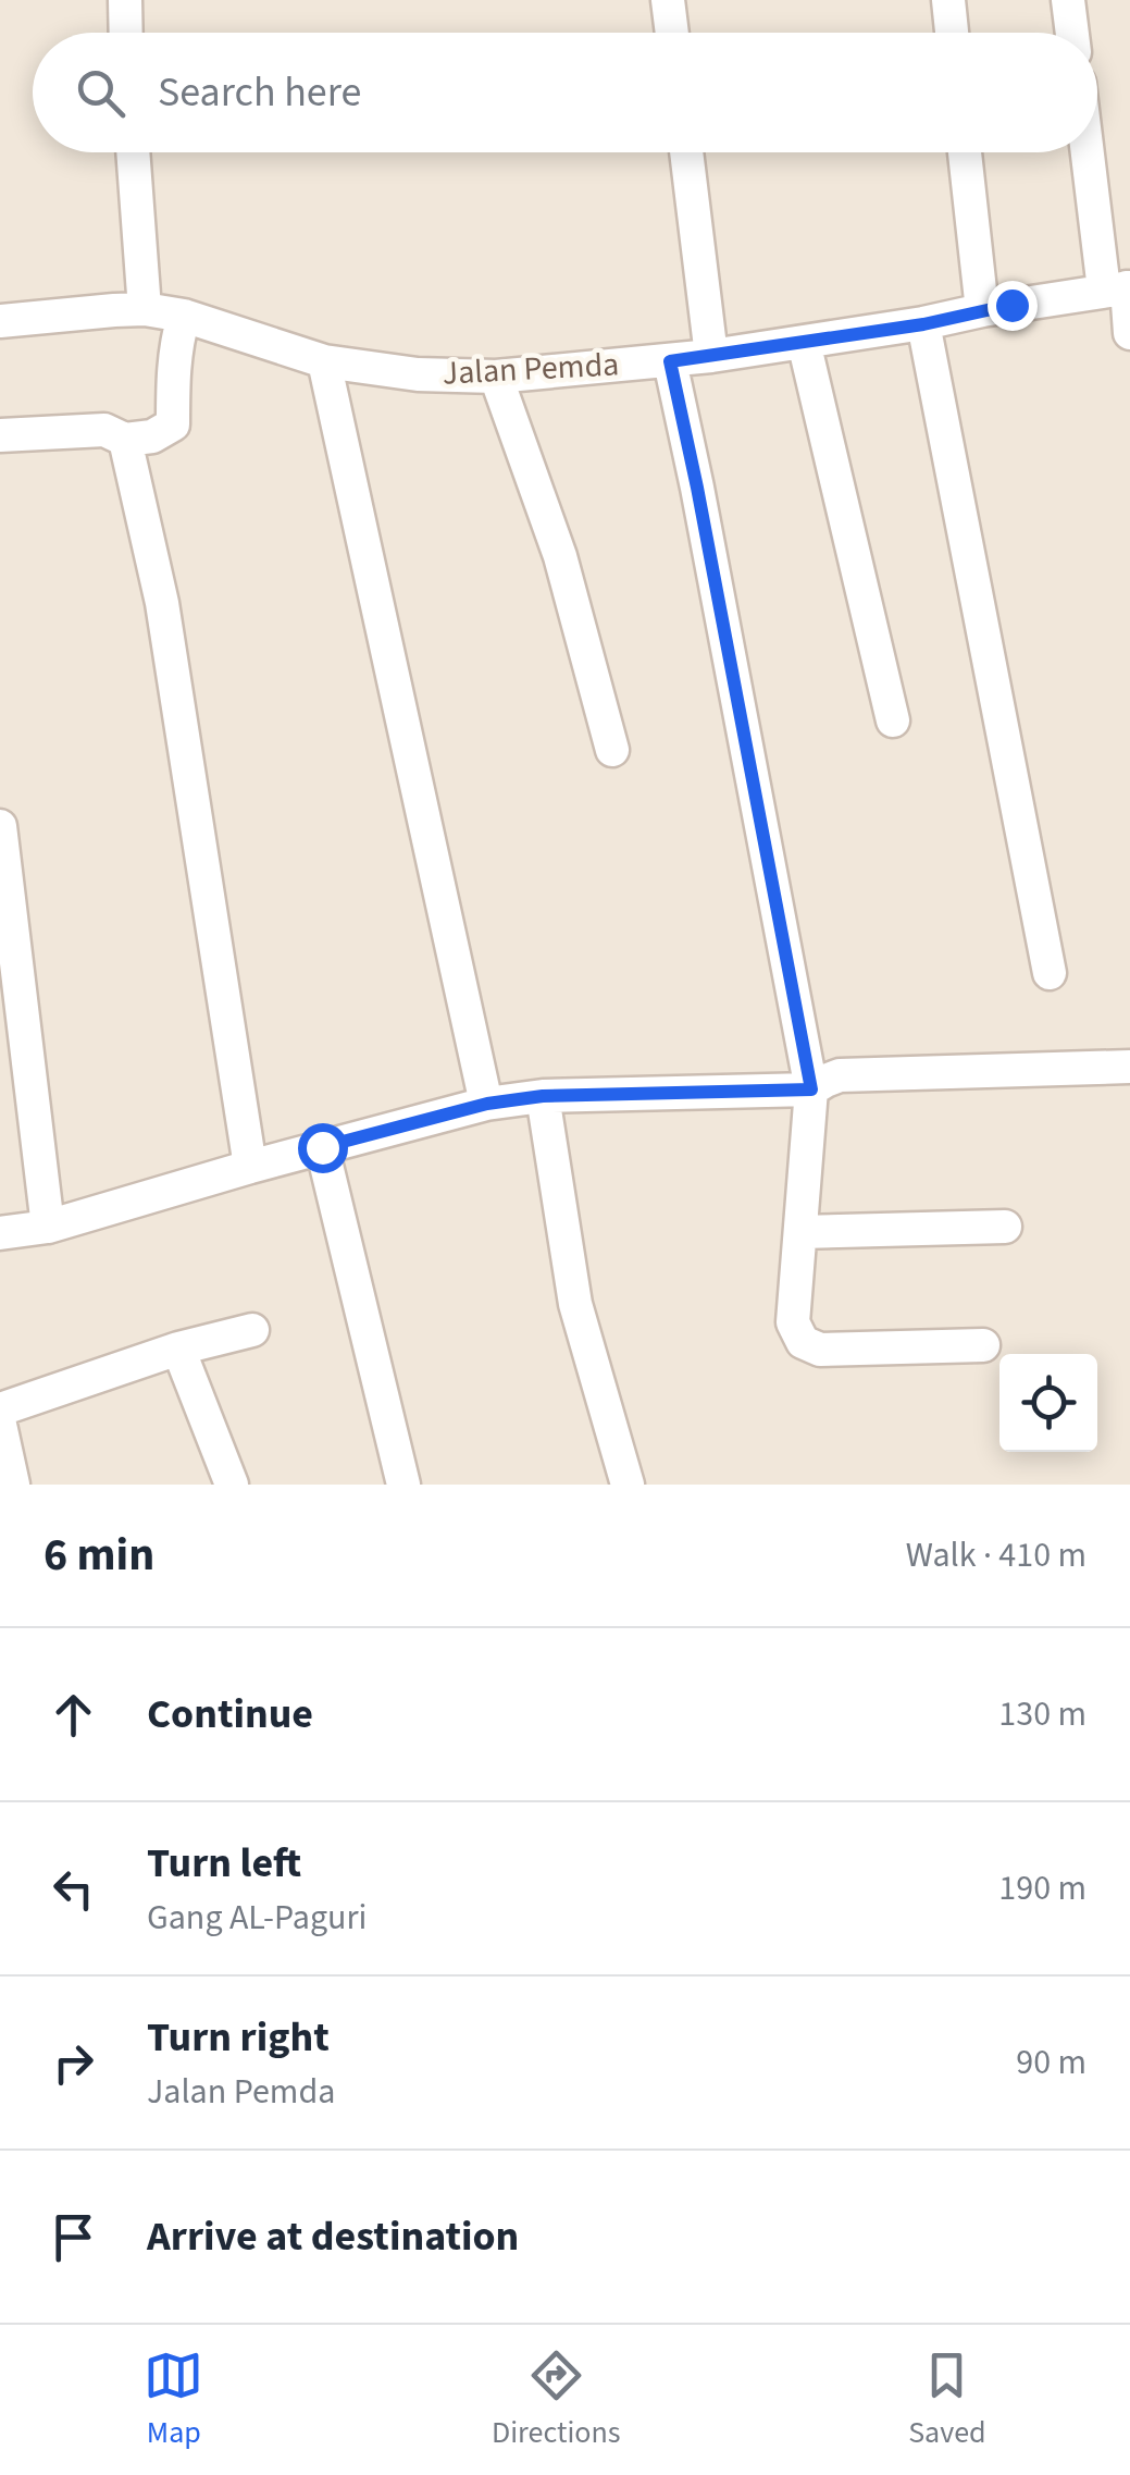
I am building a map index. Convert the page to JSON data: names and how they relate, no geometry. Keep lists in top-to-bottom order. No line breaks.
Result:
{"streets":{"street":["Jalan Pemda"]},"page":{"search":"Search here","heading":["6 min","Walk · 410 m"],"list":[["Continue","130 m"],["Turn left","Gang AL-Paguri","190 m"],["Turn right","Jalan Pemda","90 m"],"Arrive at destination"],"nav":["Map","Directions","Saved"]}}
